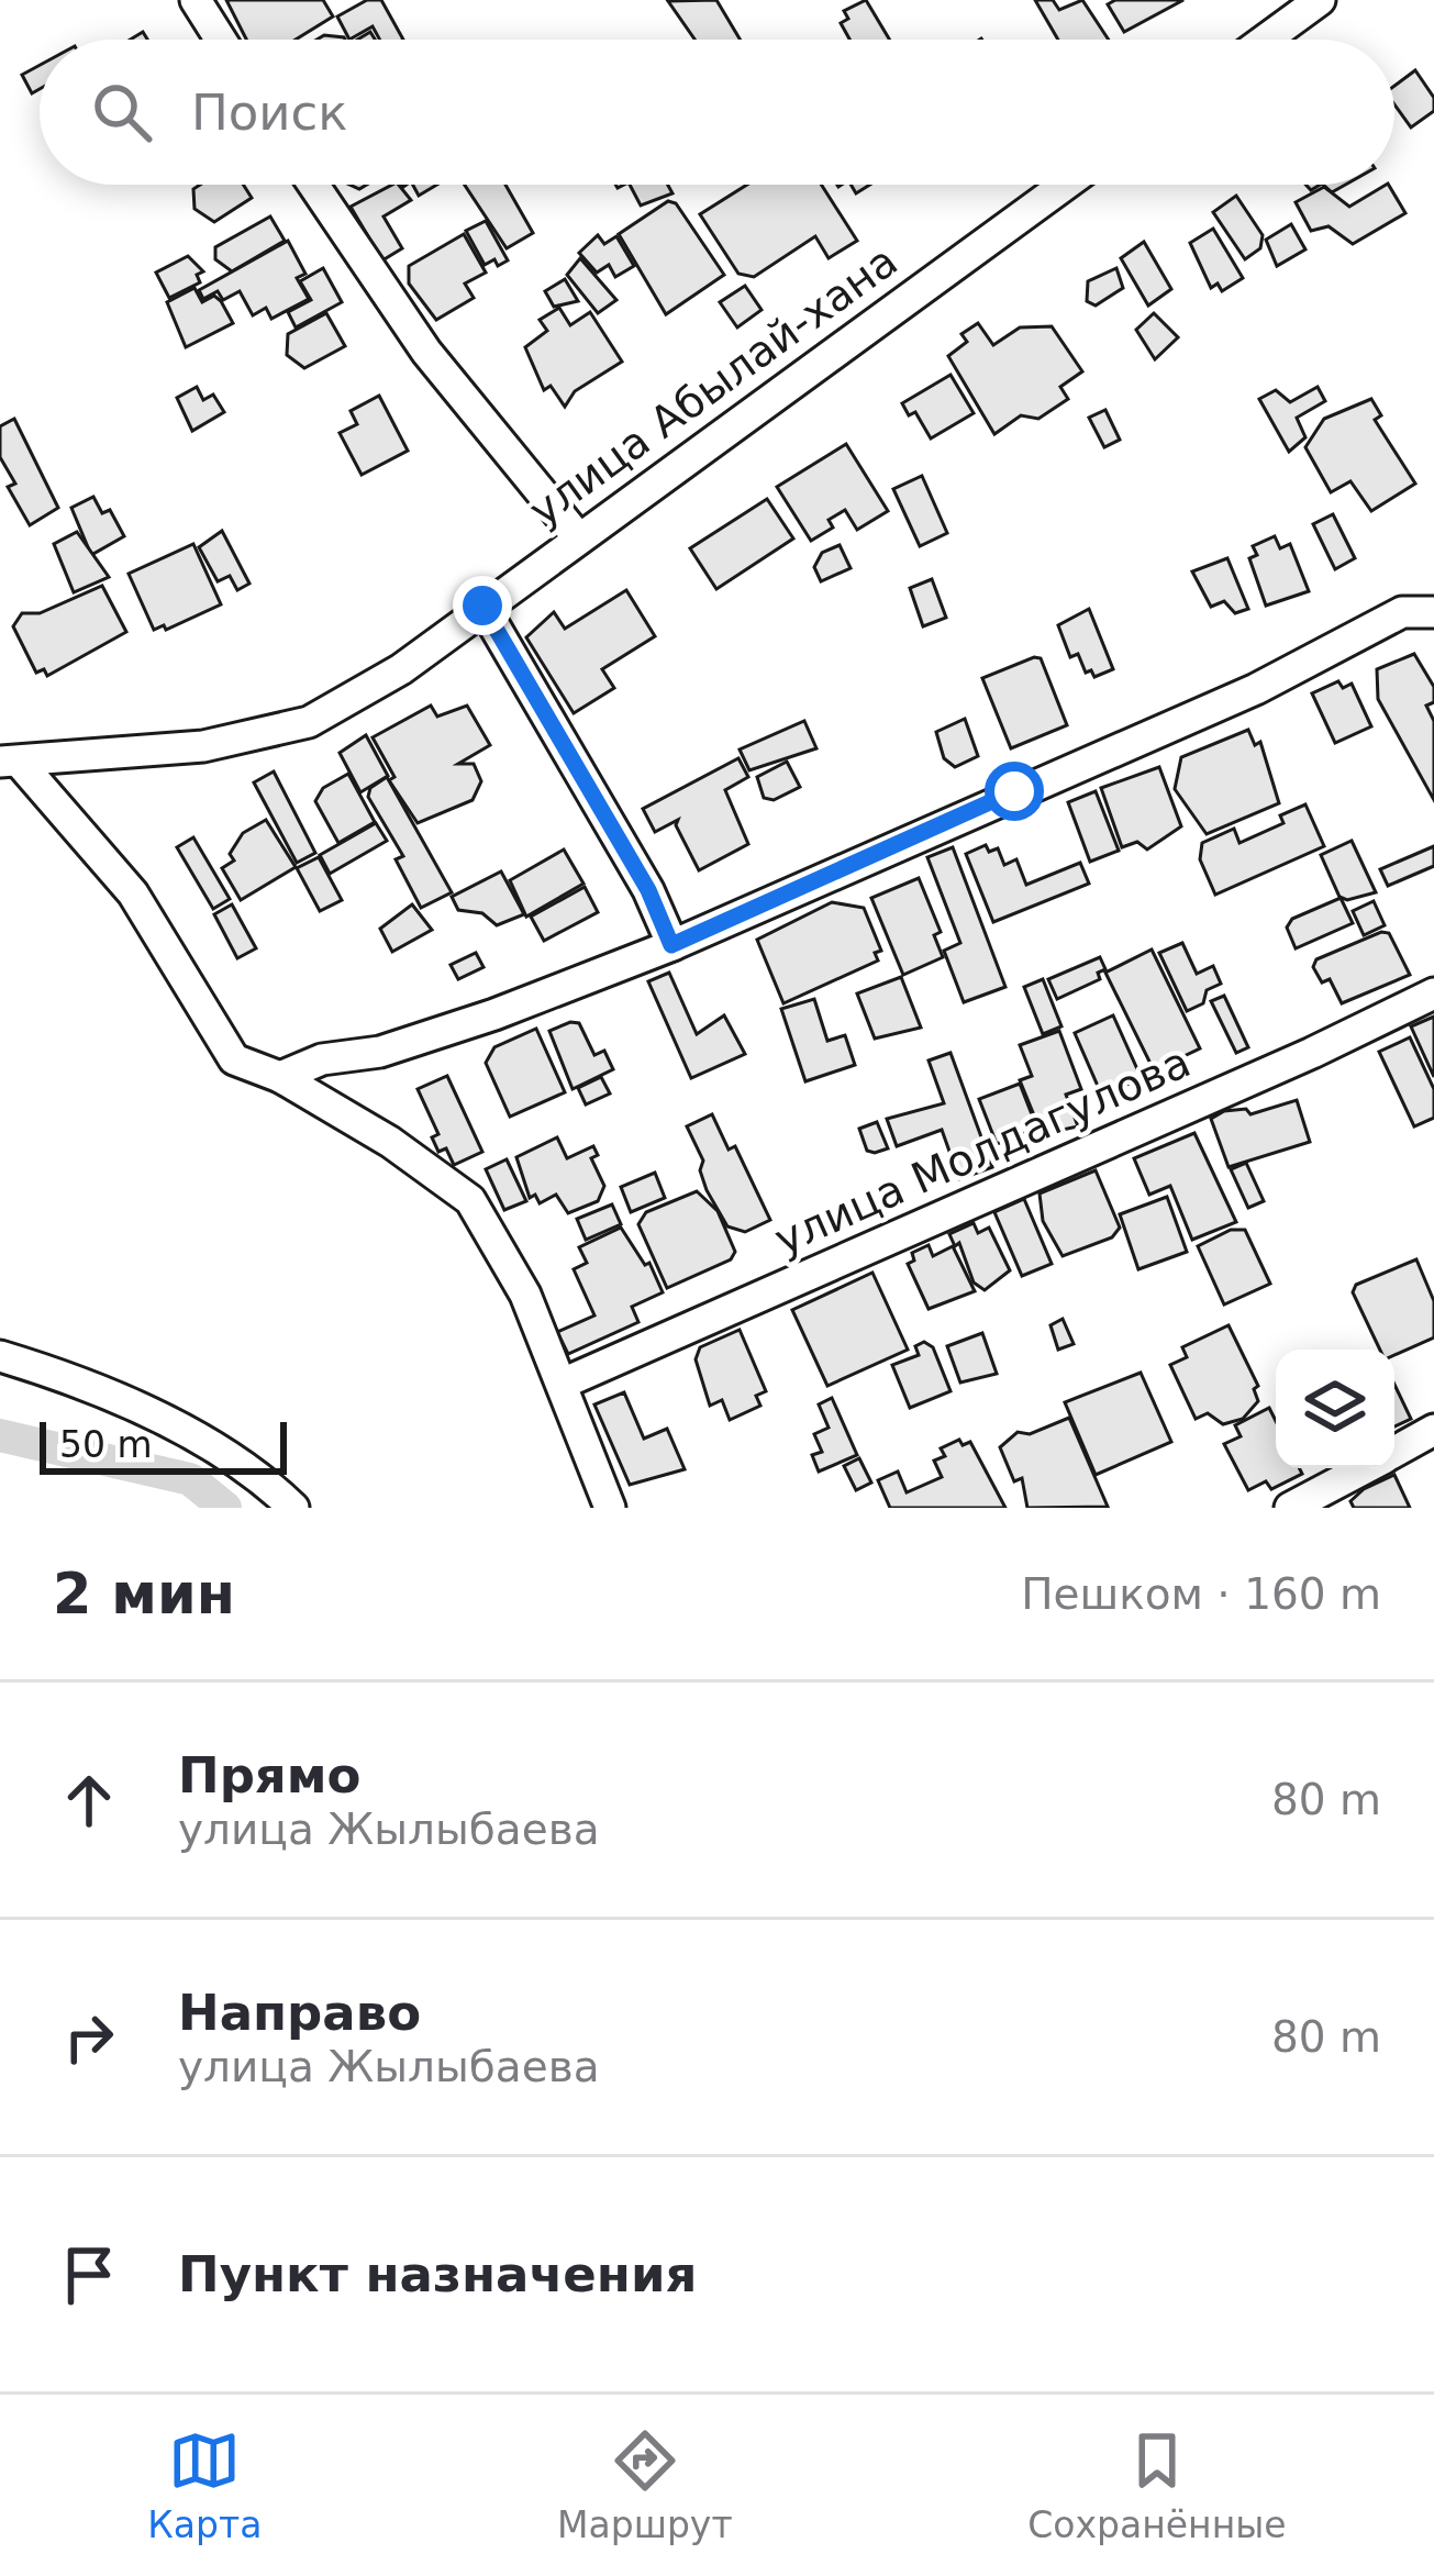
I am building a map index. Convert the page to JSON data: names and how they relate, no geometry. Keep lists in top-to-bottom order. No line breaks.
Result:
{"streets":{"street":["улица Абылай-хана","улица Молдагулова"]},"scale_bar":"50 m","page":{"search":"Поиск","scale":"50 m","heading":["2 мин","Пешком · 160 m"],"list":[["Прямо","улица Жылыбаева","80 m"],["Направо","улица Жылыбаева","80 m"],"Пункт назначения"],"nav":["Карта","Маршрут","Сохранённые"]}}
